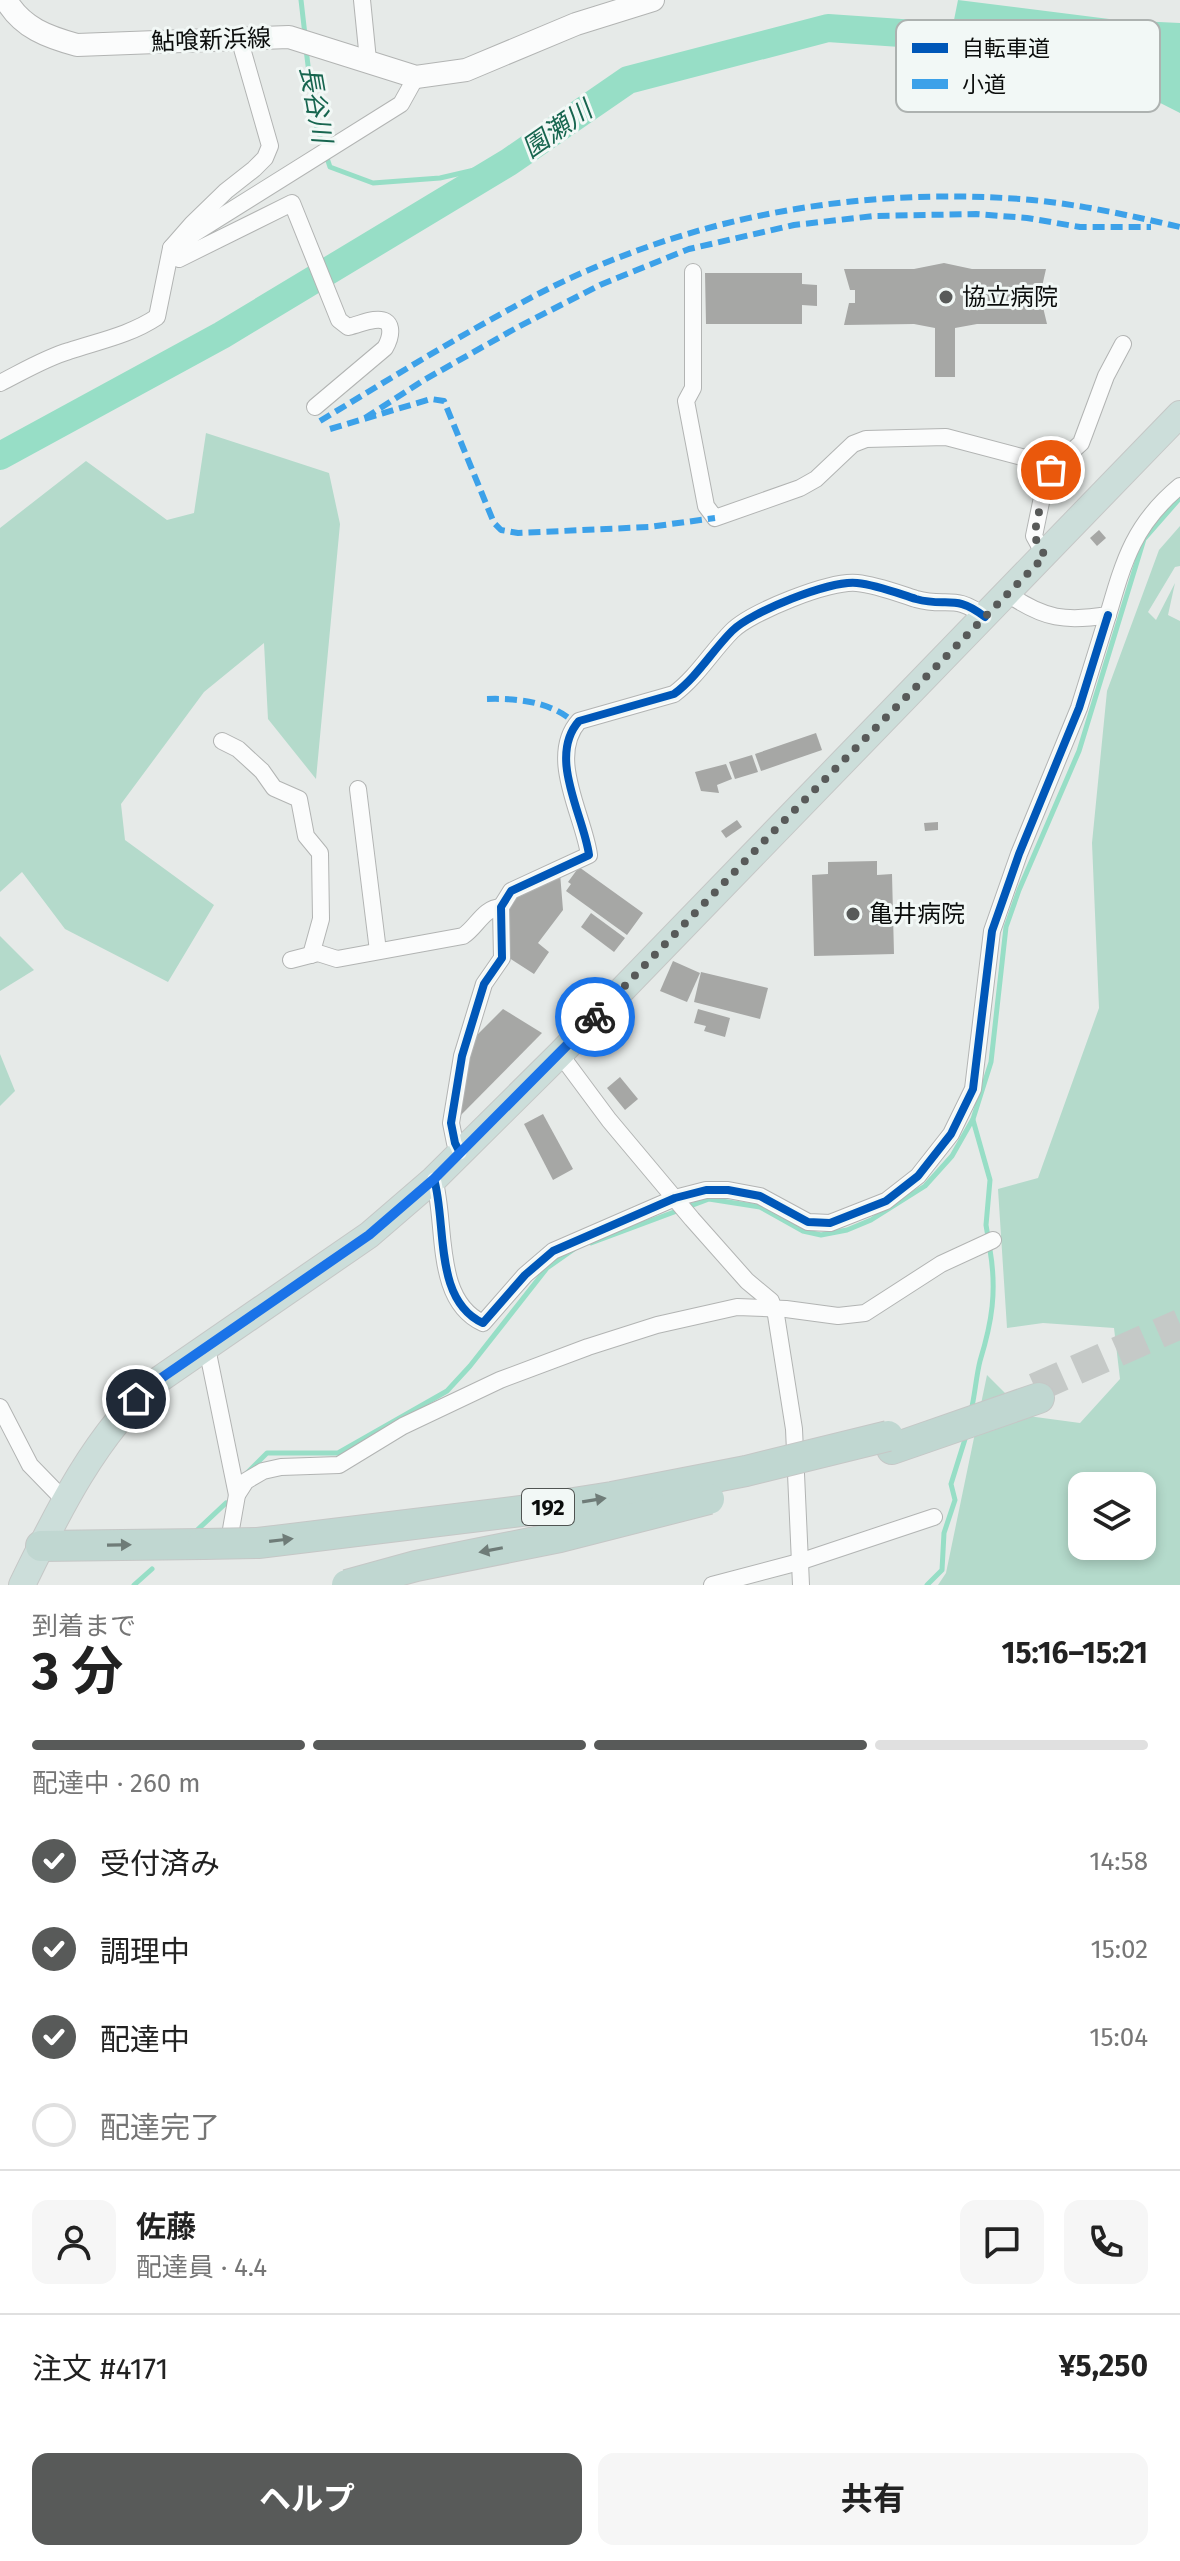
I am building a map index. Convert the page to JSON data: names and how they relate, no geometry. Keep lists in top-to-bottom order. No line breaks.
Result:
{"streets":{"highway":["192"],"main road":["鮎喰新浜線"]},"water":["長谷川","園瀬川"],"places":["協立病院","亀井病院"],"legend":["自転車道","小道"],"page":{"heading":["3 分","到着まで","15:16–15:21"],"panel":["佐藤","配達員 · 4.4","注文 #4171","¥5,250"],"bar":"配達中 · 260 m","list":[["受付済み","14:58"],["調理中","15:02"],["配達中","15:04"],"配達完了"],"buttons":["ヘルプ","共有"]}}
